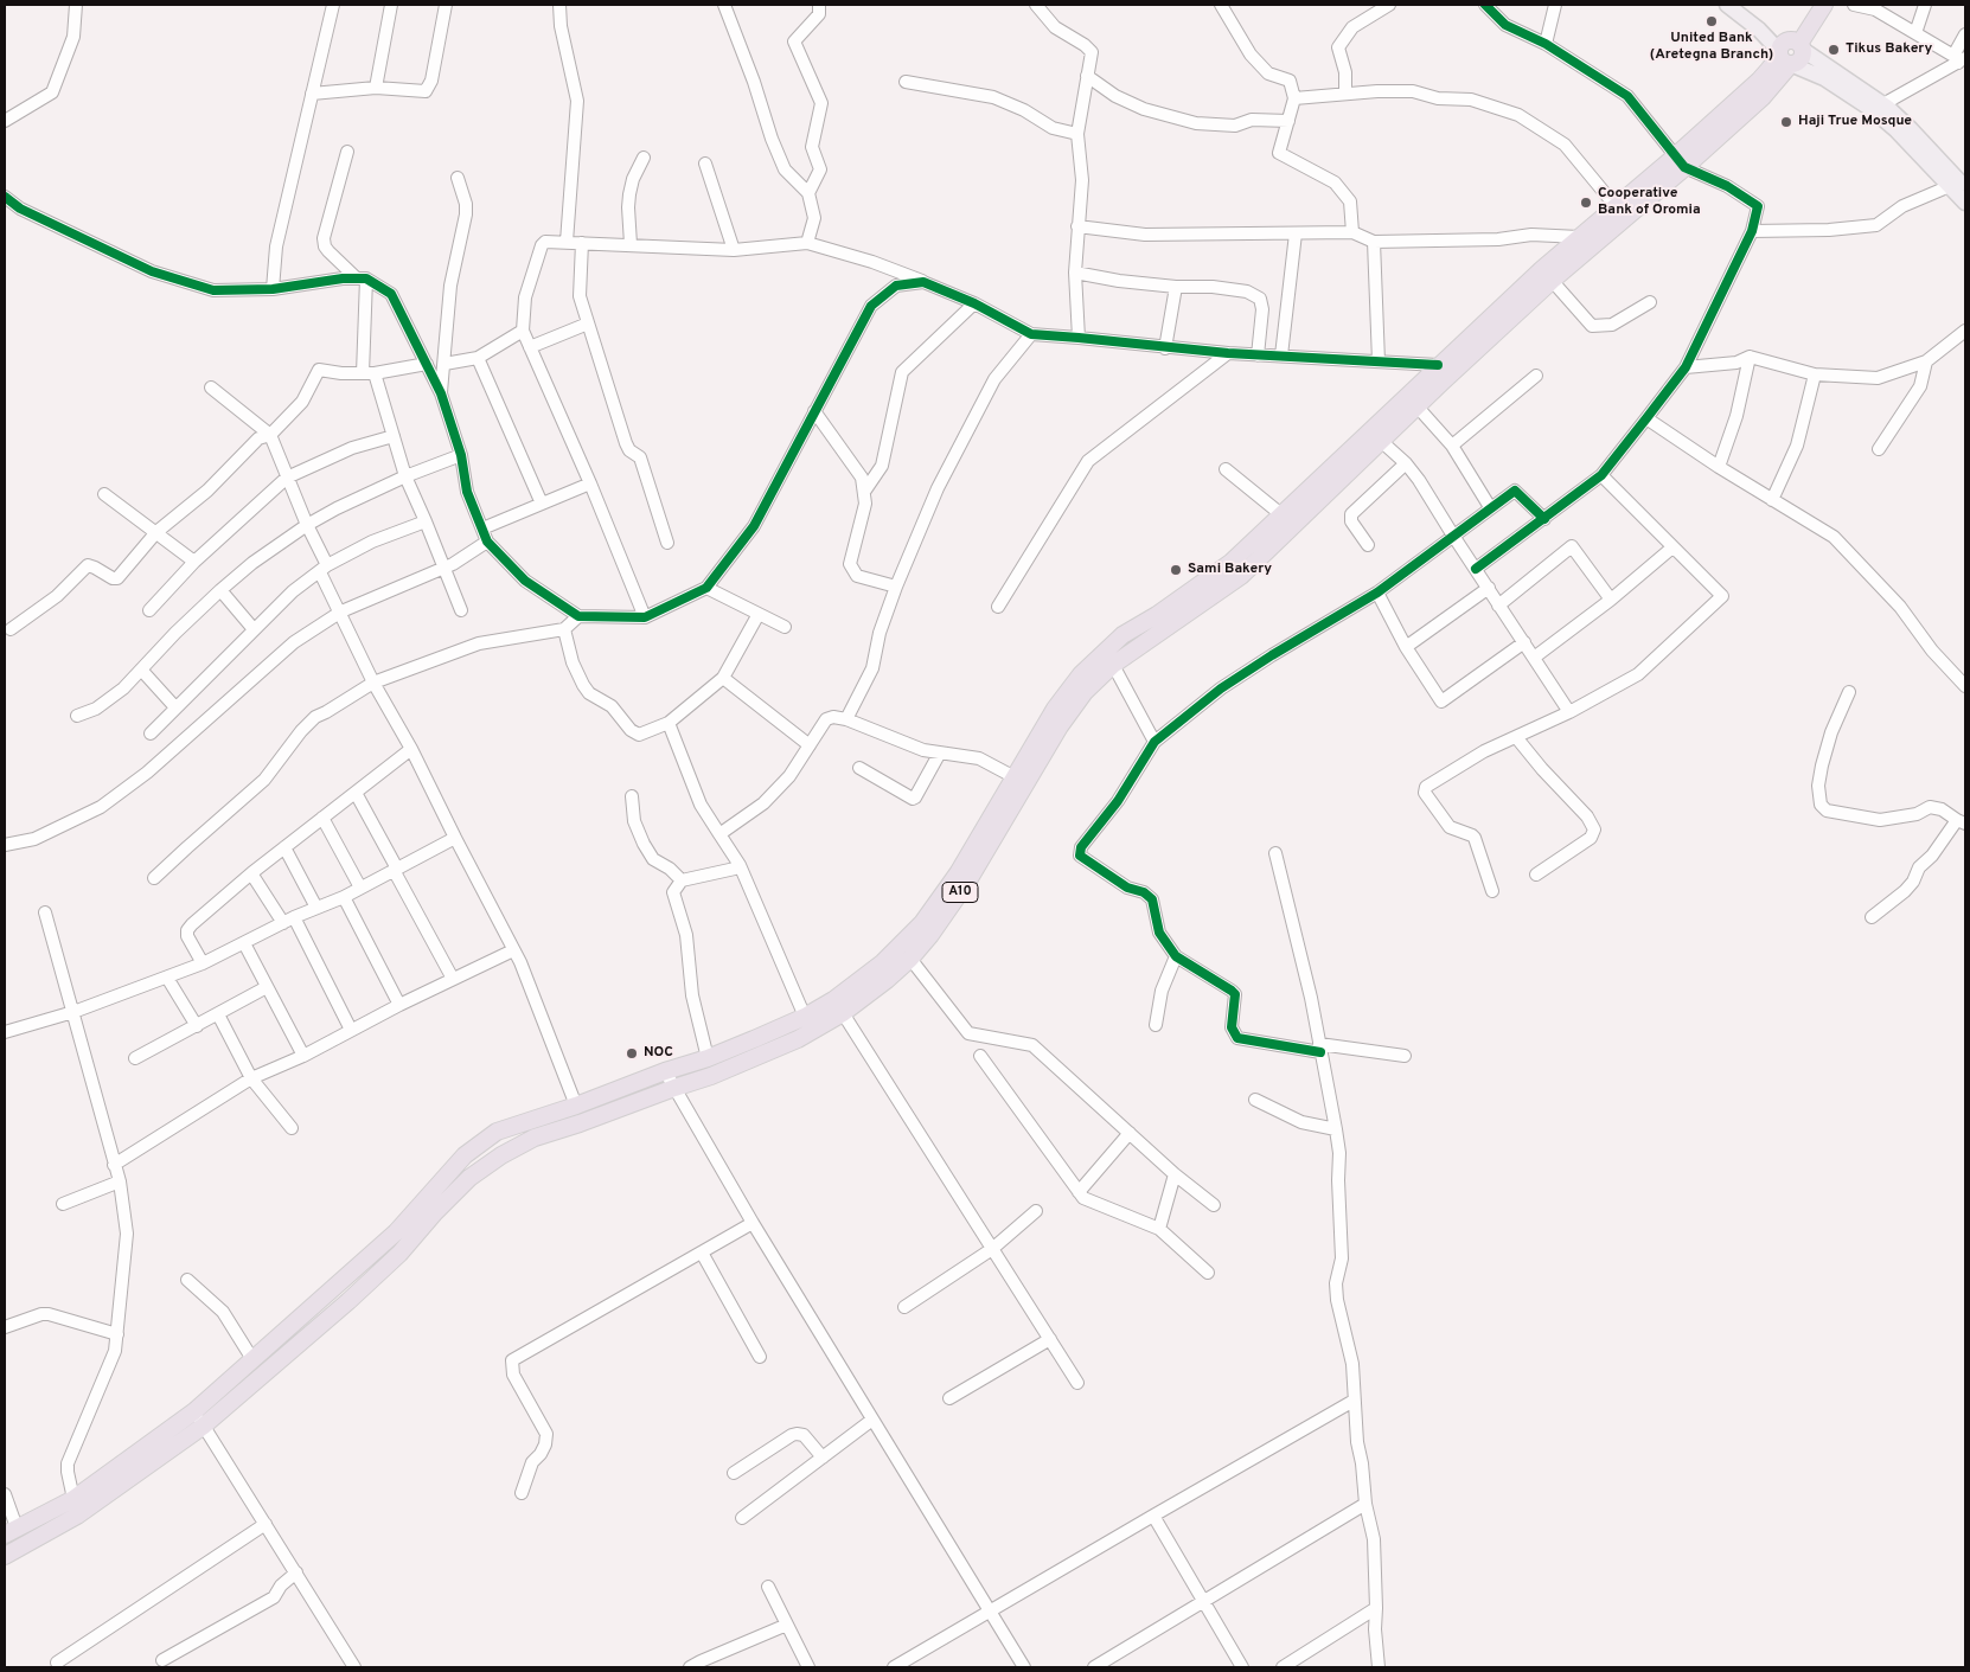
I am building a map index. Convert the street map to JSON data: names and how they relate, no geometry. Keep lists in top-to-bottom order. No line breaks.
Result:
{"streets":{"highway":["A10"]},"places":["United Bank (Aretegna Branch)","Tikus Bakery","Haji True Mosque","Cooperative Bank of Oromia","Sami Bakery","NOC"]}
